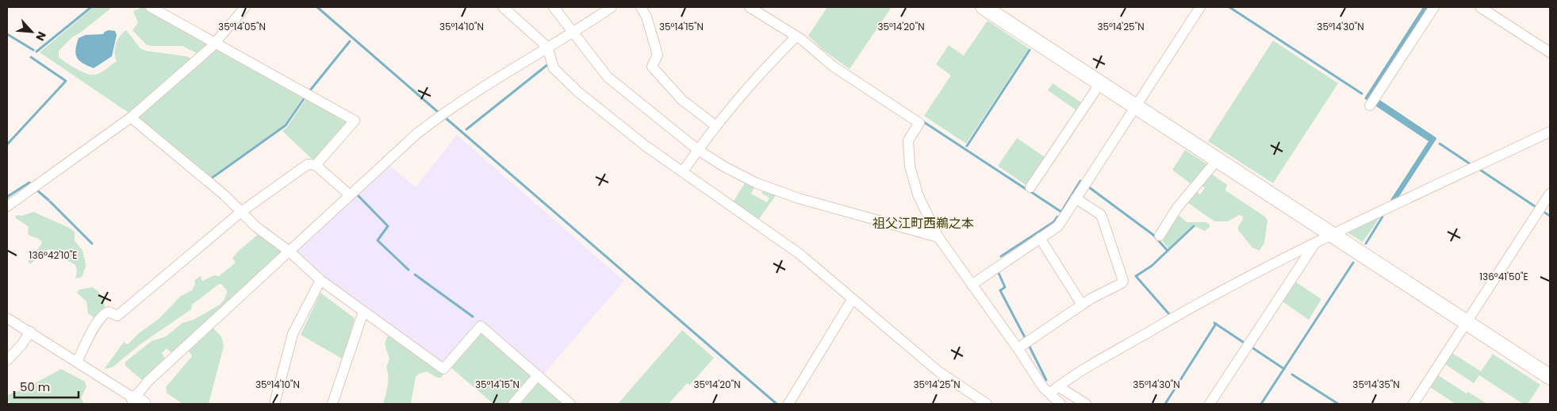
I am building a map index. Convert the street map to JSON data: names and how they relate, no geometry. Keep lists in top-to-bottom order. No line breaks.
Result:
{"districts":["祖父江町西鵜之本"],"scale_bar":"50 m","north":"bottom right","coordinates":["35°14'05\"N","35°14'10\"N","35°14'15\"N","35°14'30\"N","35°14'20\"N","35°14'25\"N","136°42'10\"E","136°41'50\"E","35°14'35\"N"]}
